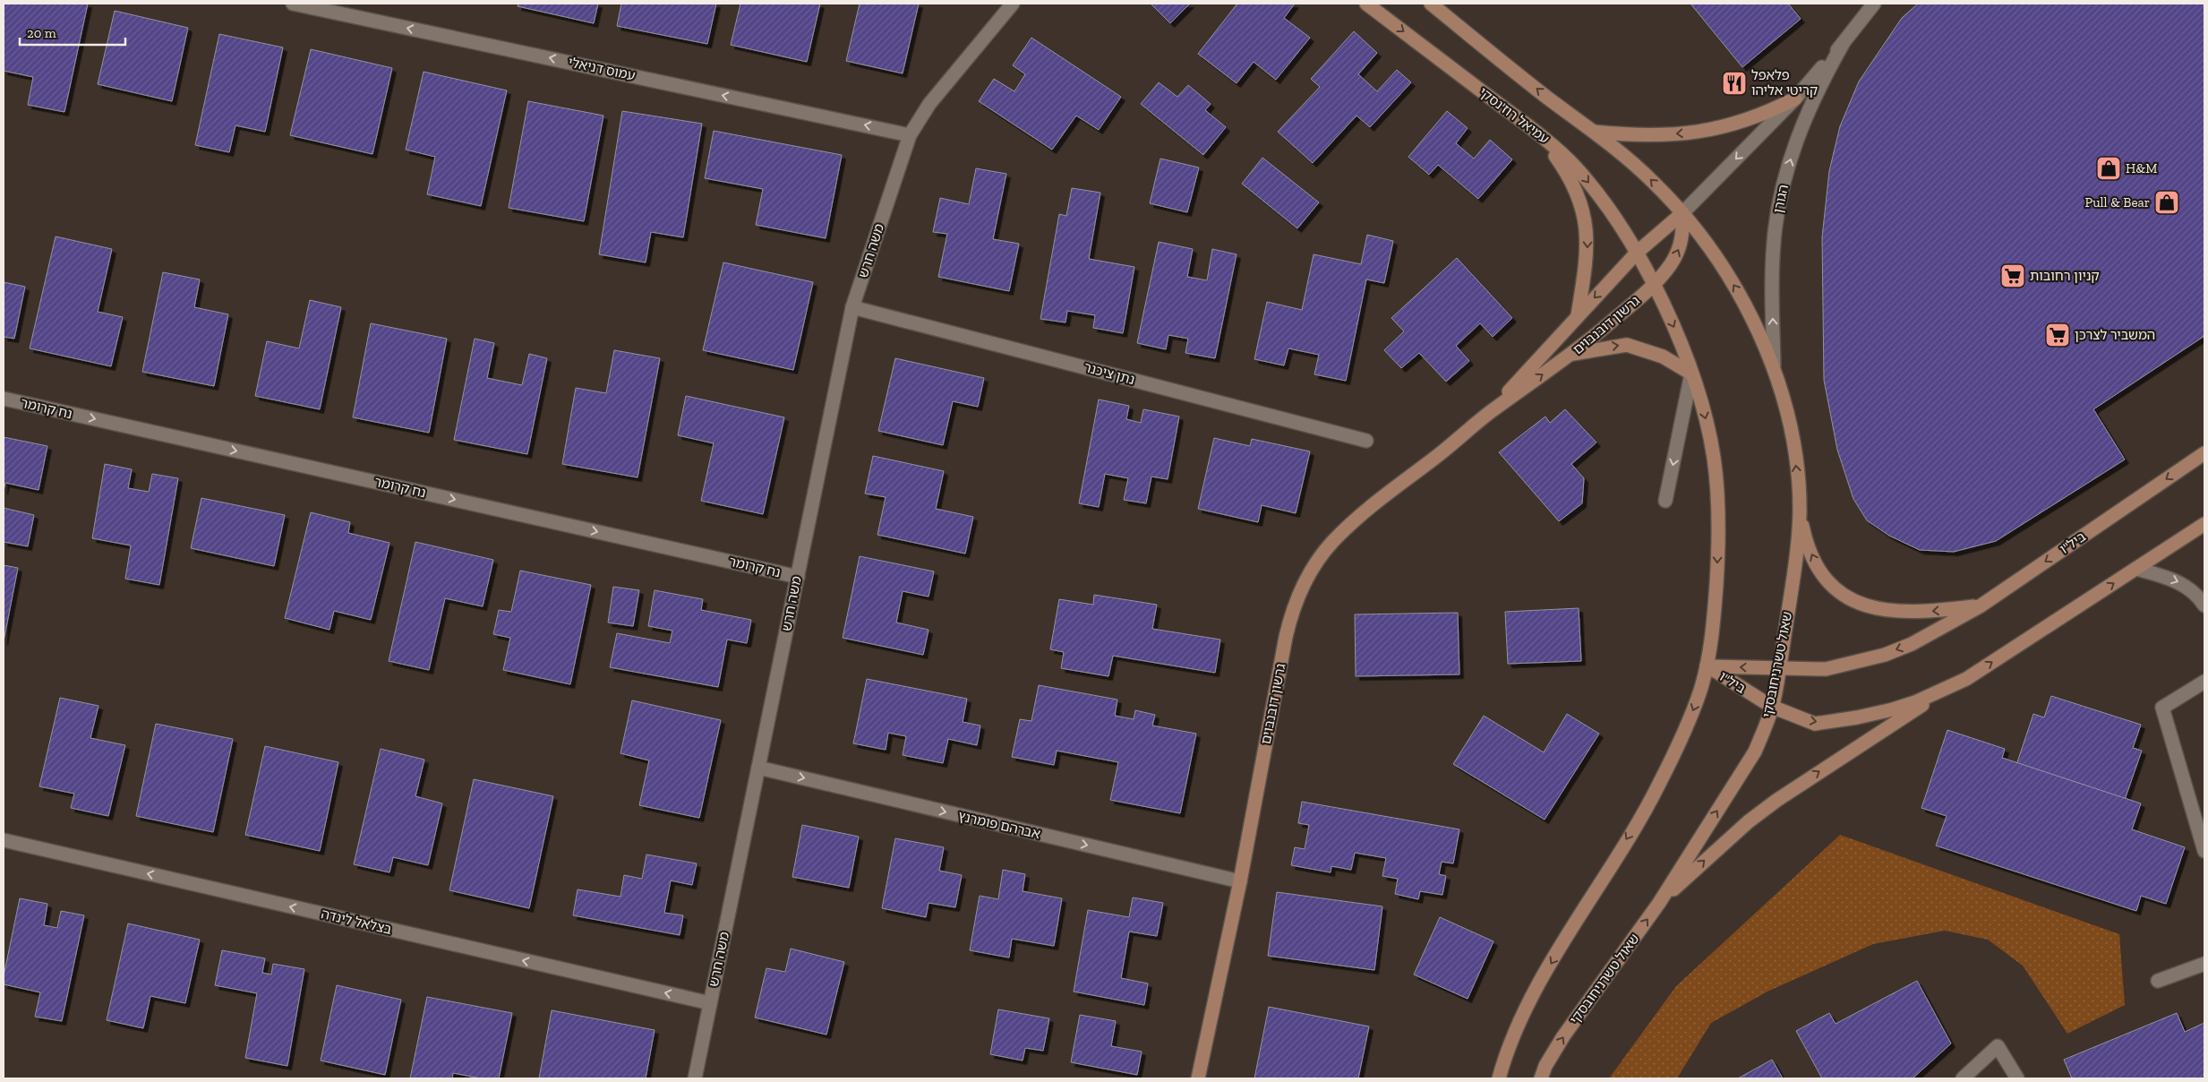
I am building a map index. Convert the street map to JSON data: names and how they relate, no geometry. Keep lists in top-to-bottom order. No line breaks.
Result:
{"streets":{"street":["עמוס דניאלי","עמיאל רוז'נסקי","הגורן","משה חרש","גרשון דובנבוים","נתן ציכנר","נח קרומר","ביל\"ו","שאול טשרניחובסקי","אברהם פומרנץ","בצלאל לינדה"]},"crossings":[["עמוס דניאלי","משה חרש"],["עמיאל רוז'נסקי","הגורן"],["עמיאל רוז'נסקי","גרשון דובנבוים"],["הגורן","גרשון דובנבוים"],["הגורן","שאול טשרניחובסקי"],["משה חרש","נתן ציכנר"],["משה חרש","נח קרומר"],["משה חרש","אברהם פומרנץ"],["משה חרש","בצלאל לינדה"],["גרשון דובנבוים","שאול טשרניחובסקי"],["גרשון דובנבוים","אברהם פומרנץ"],["ביל\"ו","שאול טשרניחובסקי"]],"one_way":["עמוס דניאלי","נח קרומר","אברהם פומרנץ","בצלאל לינדה"],"places":{"restaurant":["פלאפל קריטי אליהו"],"shop":["H&M","Pull & Bear"],"supermarket":["קניון רחובות","המשביר לצרכן"]},"scale_bar":"20 m"}
